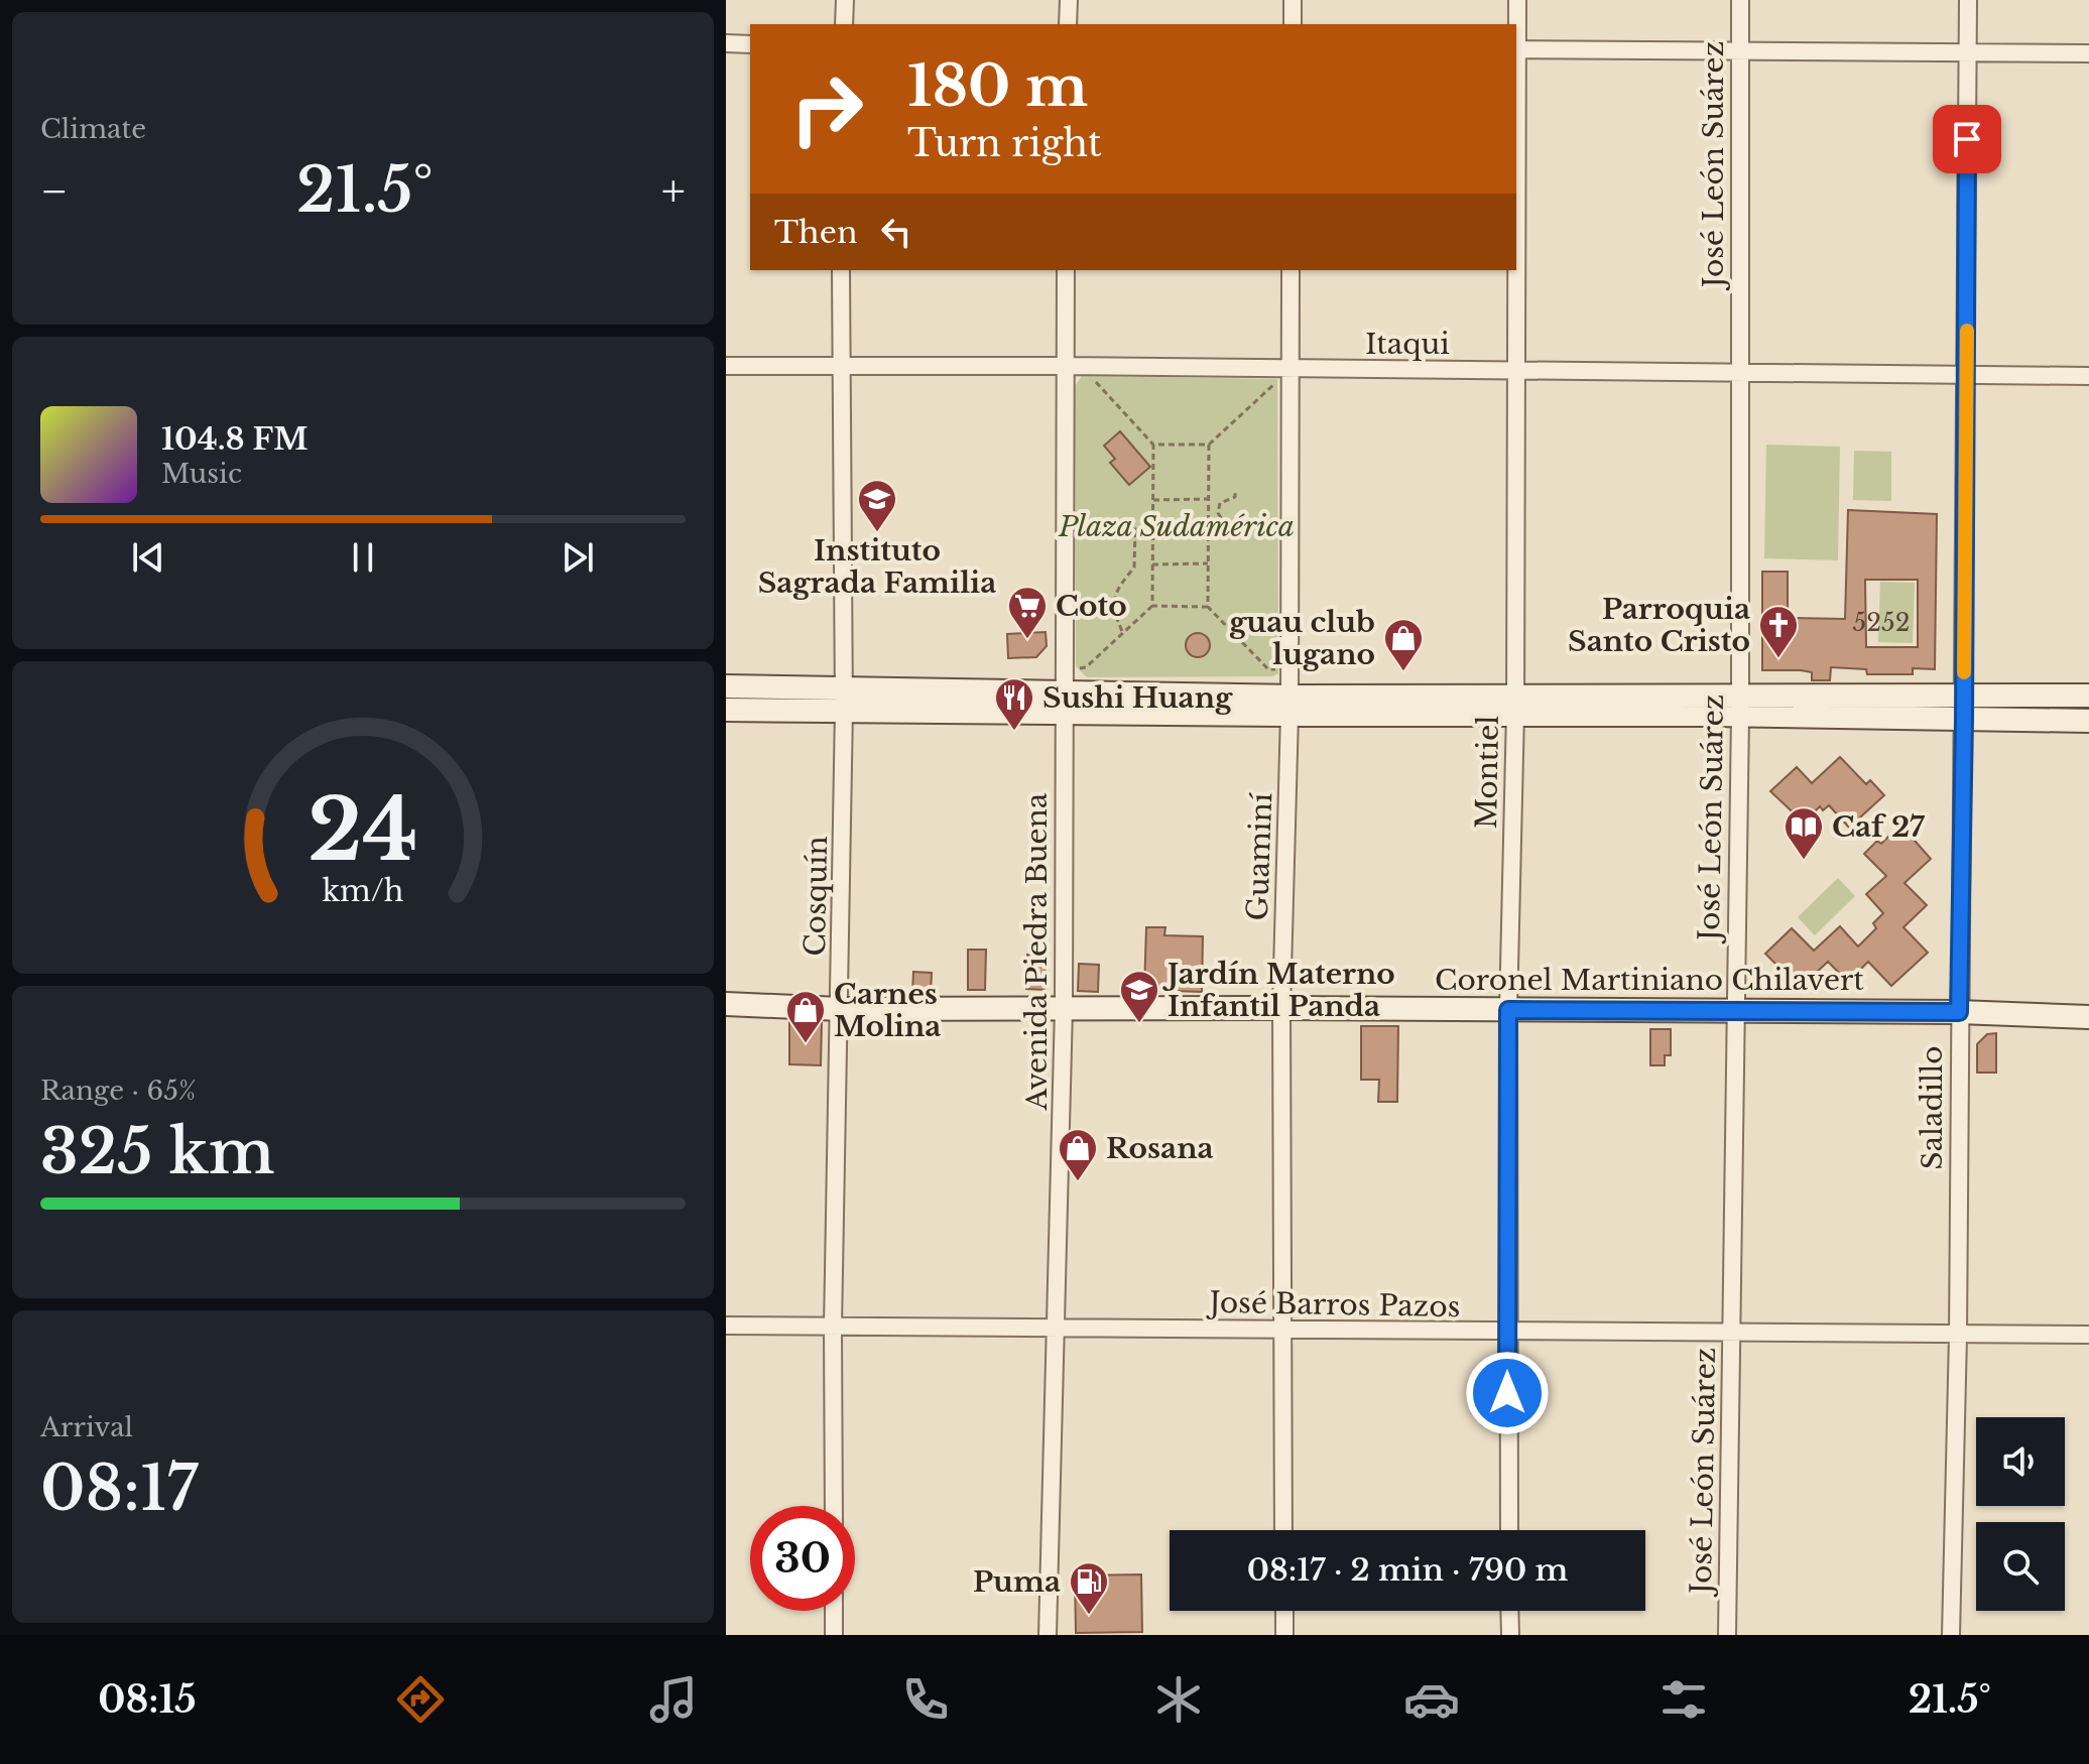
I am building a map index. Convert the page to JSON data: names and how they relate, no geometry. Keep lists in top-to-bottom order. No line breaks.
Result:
{"streets":{"main road":["Coronel Martiniano Chilavert"],"street":["José León Suárez","Itaqui","Montiel","Guaminí","Cosquín","Avenida Piedra Buena","Saladillo","José Barros Pazos"]},"crossings":[["José León Suárez","Itaqui"],["José León Suárez","Coronel Martiniano Chilavert"],["José León Suárez","José Barros Pazos"],["Itaqui","Montiel"],["Itaqui","Guaminí"],["Itaqui","Cosquín"],["Itaqui","Avenida Piedra Buena"],["Itaqui","Saladillo"],["Montiel","Coronel Martiniano Chilavert"],["Montiel","José Barros Pazos"],["Guaminí","Coronel Martiniano Chilavert"],["Guaminí","José Barros Pazos"],["Cosquín","Coronel Martiniano Chilavert"],["Cosquín","José Barros Pazos"],["Avenida Piedra Buena","Coronel Martiniano Chilavert"],["Avenida Piedra Buena","José Barros Pazos"],["Coronel Martiniano Chilavert","Saladillo"],["Saladillo","José Barros Pazos"]],"parks":["Plaza Sudamérica"],"places":{"school or university":["Instituto Sagrada Familia","Jardín Materno Infantil Panda"],"supermarket":["Coto"],"church":["Parroquia Santo Cristo"],"shop":["guau club lugano","Carnes Molina","Rosana"],"restaurant":["Sushi Huang"],"library":["Caf 27"],"fuel station":["Puma"]},"house_numbers":["5252"],"page":{"tile":["Climate",["Range · 65%","325 km"],["Arrival","08:17"]],"turn":["180 m","Turn right"],"heat":["−","21.5°","+"],"then":"Then","song":["104.8 FM","Music"],"limit":"30","trip":"08:17 · 2 min · 790 m","tabs":["08:15","21.5°"],"gauge":["24","km/h"]}}
